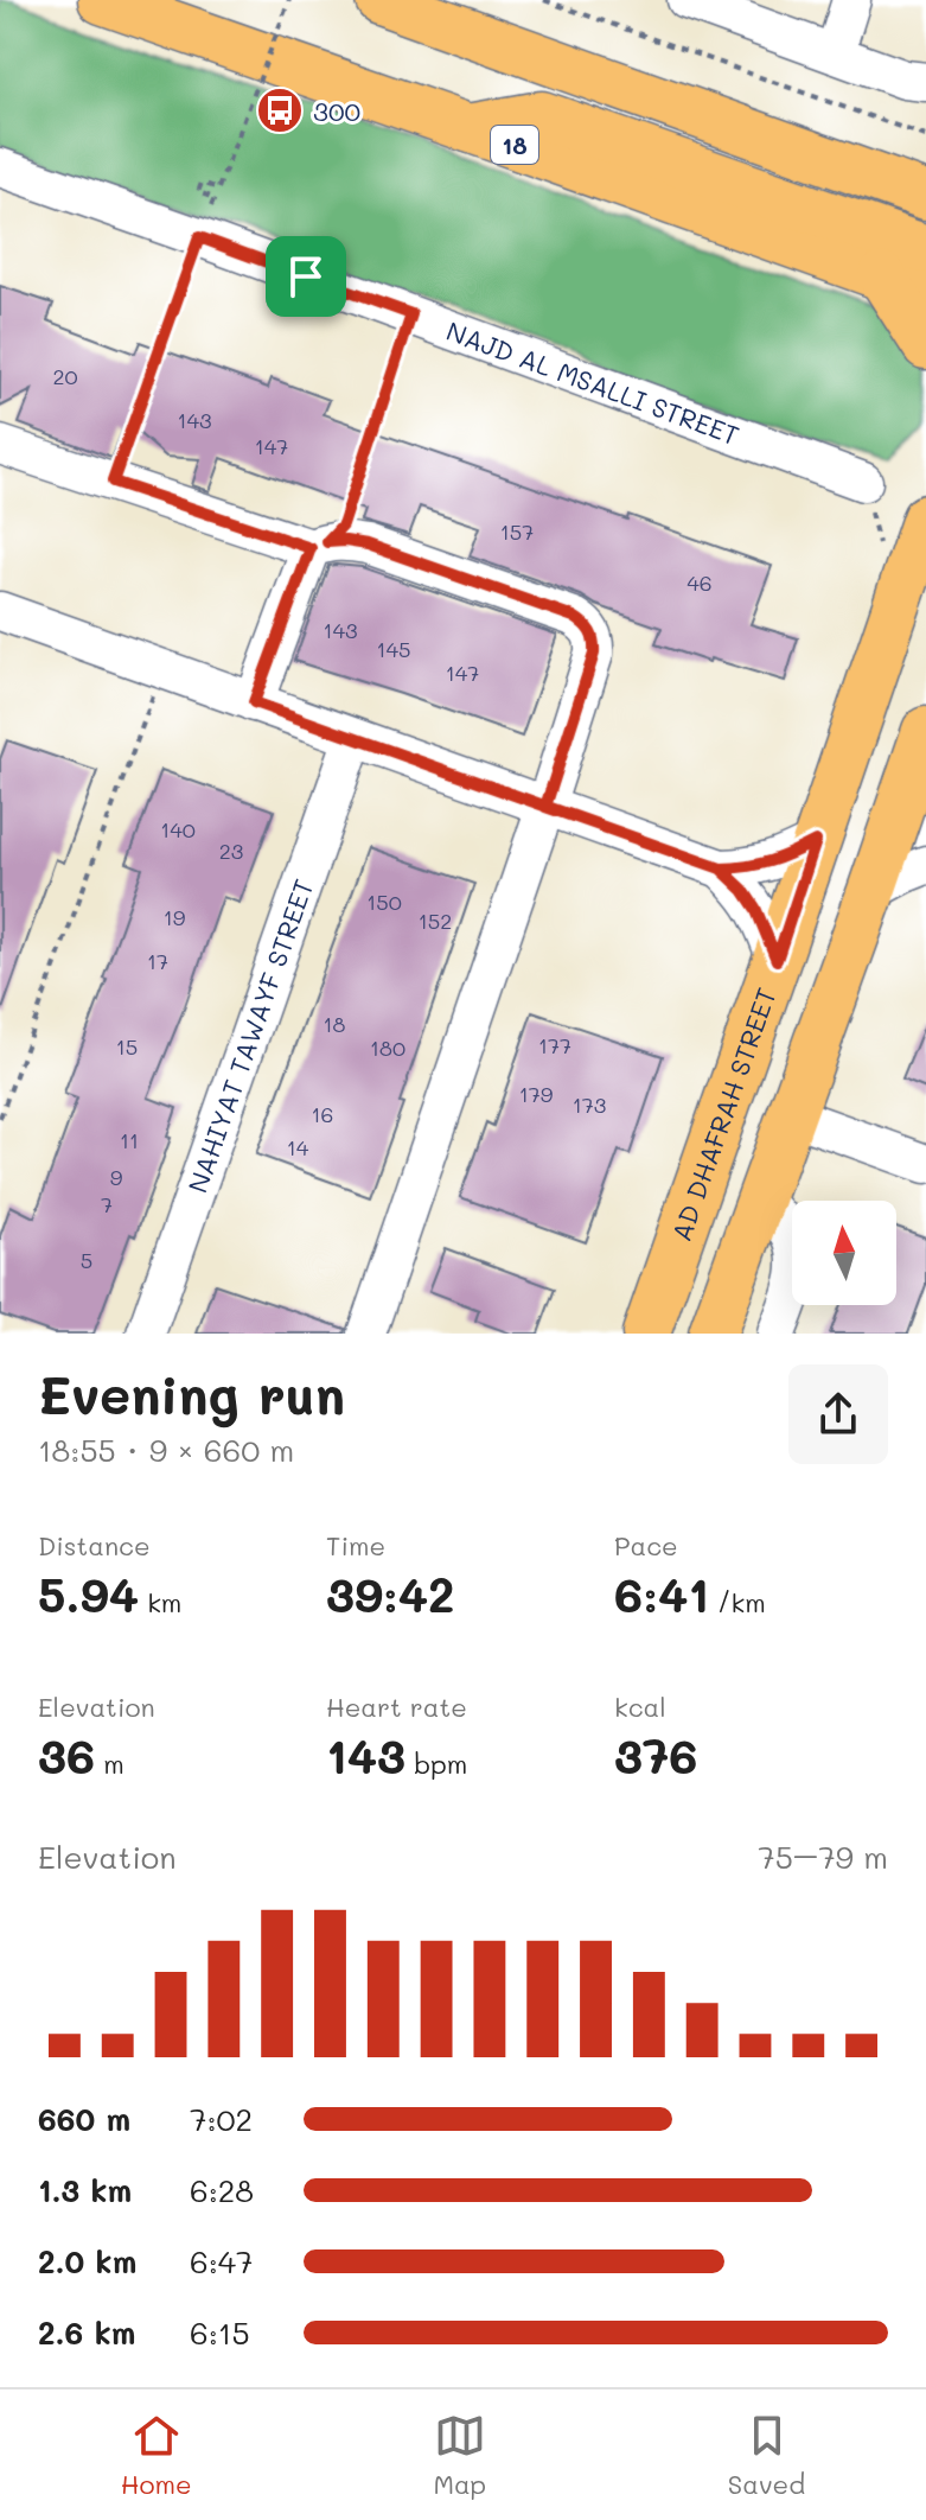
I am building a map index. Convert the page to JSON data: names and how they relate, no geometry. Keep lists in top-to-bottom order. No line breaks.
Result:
{"streets":{"main road":["18","AD DHAFRAH STREET"],"street":["NAJD AL MSALLI STREET","NAHIYAT TAWAYF STREET"]},"places":{"bus stop":["300"]},"house_numbers":["20","143","147","157","46","143","145","147","140","23","150","19","152","17","18","177","15","180","179","173","16","11","14","9","7","5"],"north":"top","page":{"heading":["Evening run","18:55 · 9 × 660 m"],"stats":[["Distance","5.94 km"],["Time","39:42"],["Pace","6:41 /km"],["Elevation","36 m"],["Heart rate","143 bpm"],["kcal","376"]],"chart":["Elevation","75–79 m"],"list":[{"name":"660 m","note":"7:02"},{"name":"1.3 km","note":"6:28"},{"name":"2.0 km","note":"6:47"},{"name":"2.6 km","note":"6:15"}],"tabs":["Home","Map","Saved"]}}
